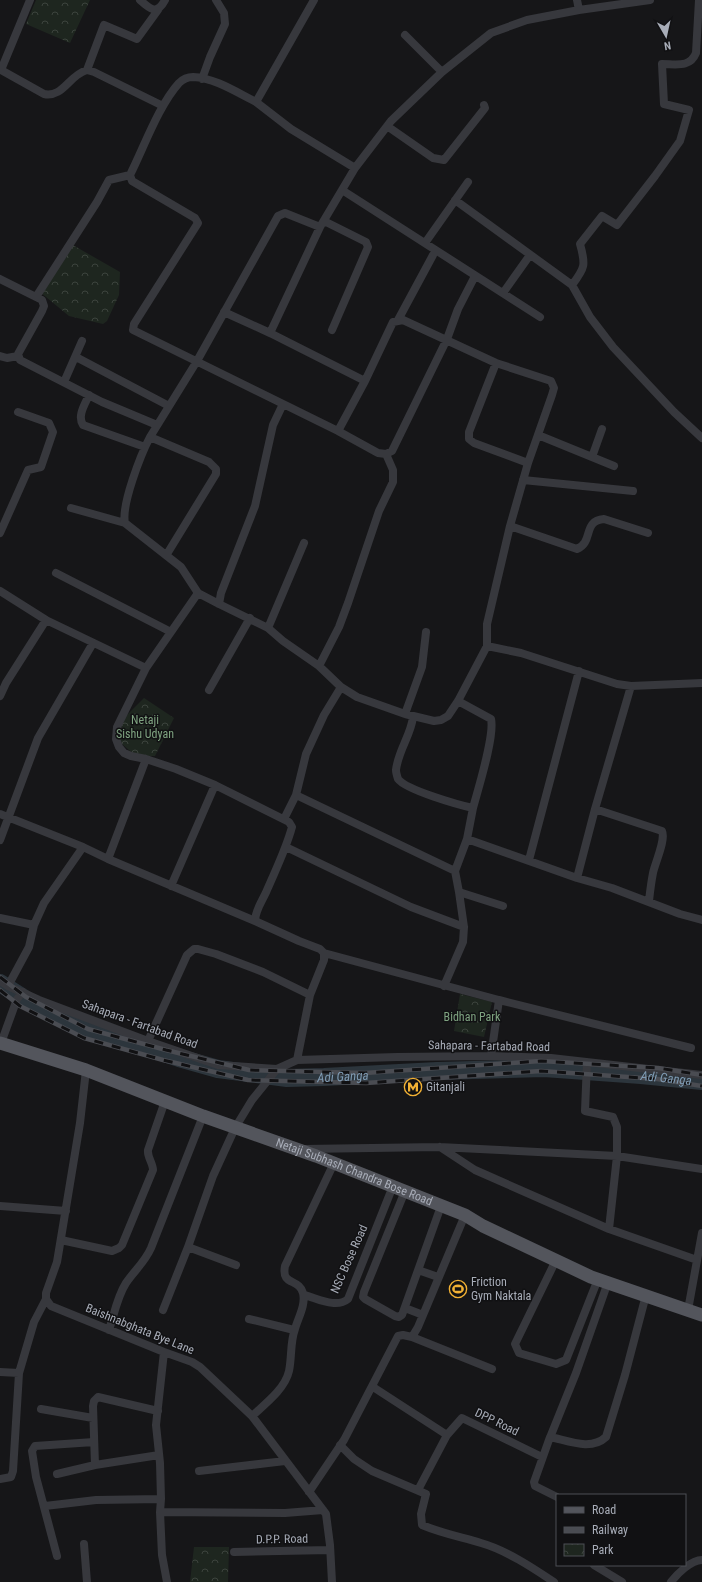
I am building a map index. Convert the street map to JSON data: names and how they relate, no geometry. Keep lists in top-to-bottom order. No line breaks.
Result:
{"streets":{"main road":["Netaji Subhash Chandra Bose Road"],"street":["Sahapara - Fartabad Road","NSC Bose Road","Baishnabghata Bye Lane","DPP Road","D.P.P. Road"]},"crossings":[["Netaji Subhash Chandra Bose Road","NSC Bose Road"],["Baishnabghata Bye Lane","D.P.P. Road"]],"water":["Adi Ganga"],"parks":["Netaji Sishu Udyan","Bidhan Park"],"places":{"metro station":["Gitanjali"],"sports":["Friction Gym Naktala"]},"legend":["Road","Railway","Park"],"north":"bottom"}
